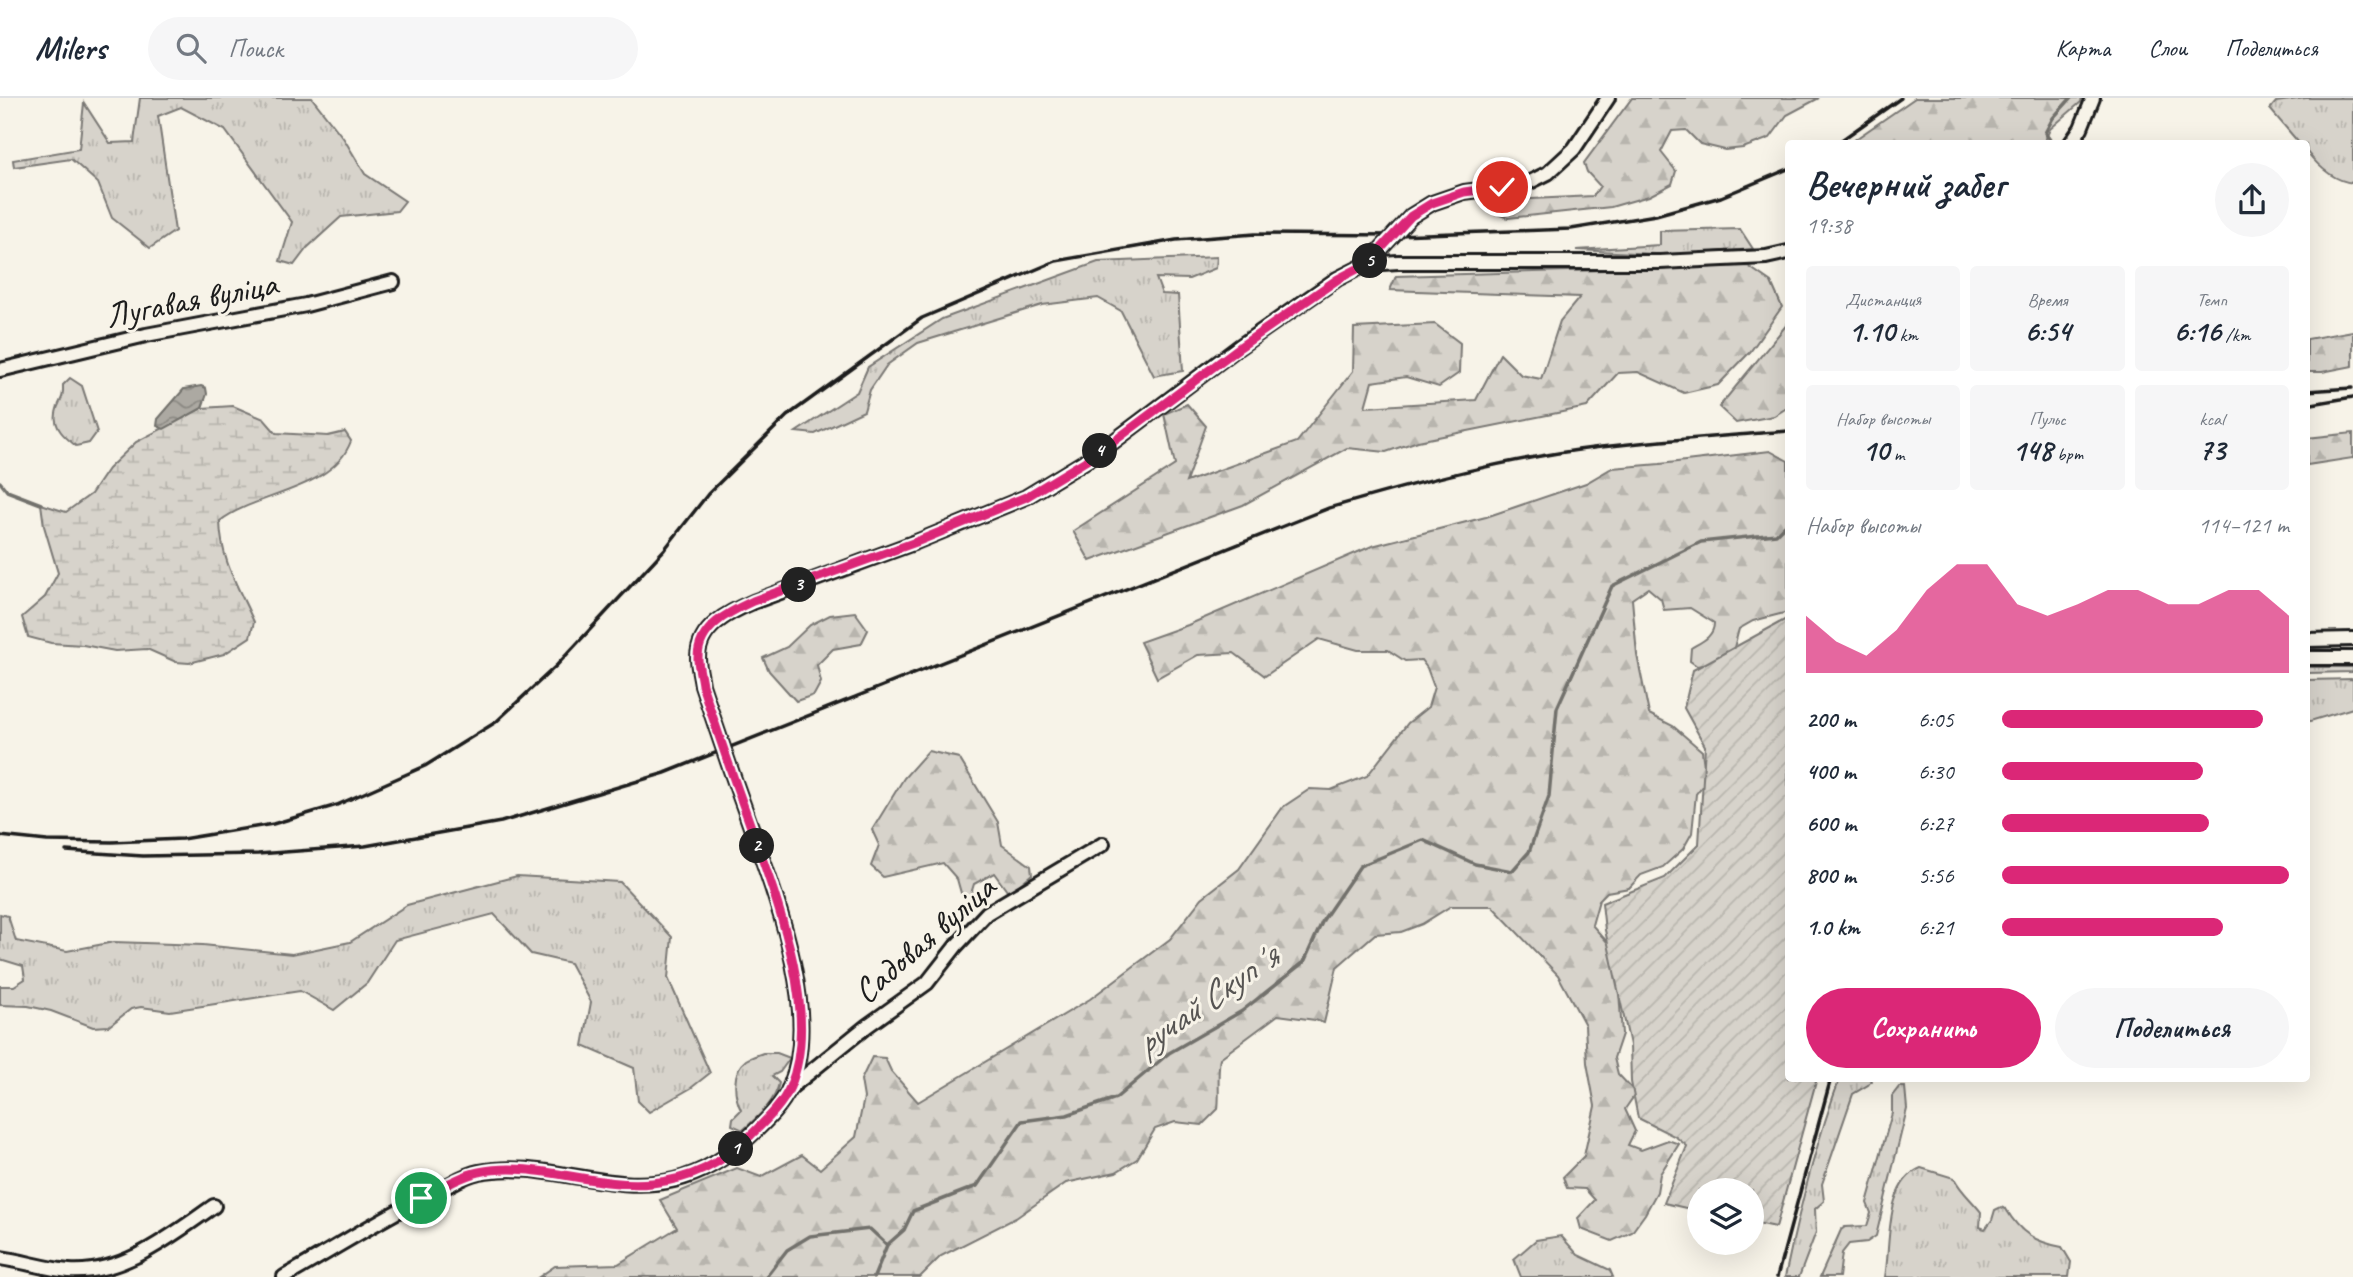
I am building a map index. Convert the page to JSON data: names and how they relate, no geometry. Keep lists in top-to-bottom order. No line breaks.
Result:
{"streets":{"street":["Лугавая вуліца","Садовая вуліца"]},"water":["ручай Скупʼя"],"page":{"header":"Milers","search":"Поиск","nav":["Карта","Слои","Поделиться"],"heading":["Вечерний забег","19:38"],"pins":["5","4","3","2","1"],"stats":[["Дистанция","1.10 km"],["Время","6:54"],["Темп","6:16 /km"],["Набор высоты","10 m"],["Пульс","148 bpm"],["kcal","73"]],"chart":["Набор высоты","114–121 m"],"list":[{"name":"200 m","note":"6:05"},{"name":"400 m","note":"6:30"},{"name":"600 m","note":"6:27"},{"name":"800 m","note":"5:56"},{"name":"1.0 km","note":"6:21"}],"buttons":["Сохранить","Поделиться"]}}
